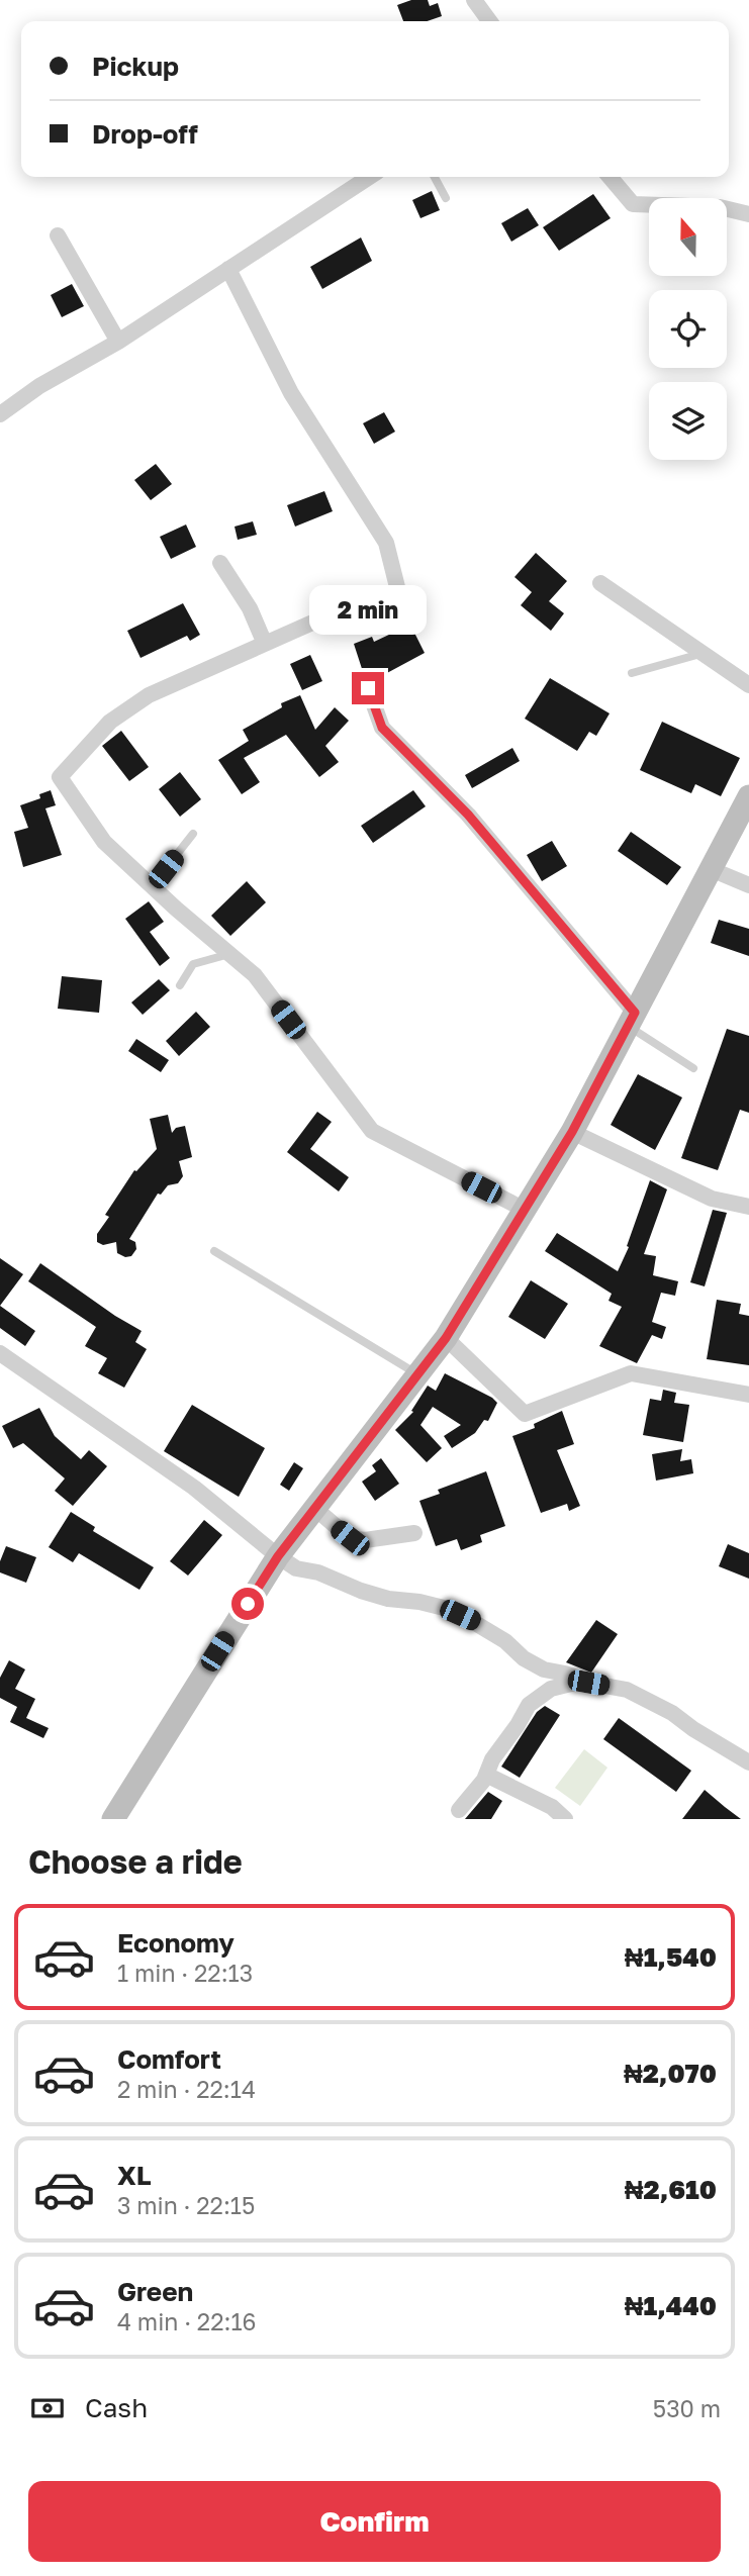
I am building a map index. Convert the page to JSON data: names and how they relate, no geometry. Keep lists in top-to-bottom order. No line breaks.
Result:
{"north":"top","page":{"banner":["Pickup","Drop-off"],"bubble":"2 min","heading":"Choose a ride","list":[{"name":"Economy","note":"1 min · 22:13","value":"₦1,540"},{"name":"Comfort","note":"2 min · 22:14","value":"₦2,070"},{"name":"XL","note":"3 min · 22:15","value":"₦2,610"},{"name":"Green","note":"4 min · 22:16","value":"₦1,440"}],"pay":["Cash","530 m"],"buttons":"Confirm"}}
